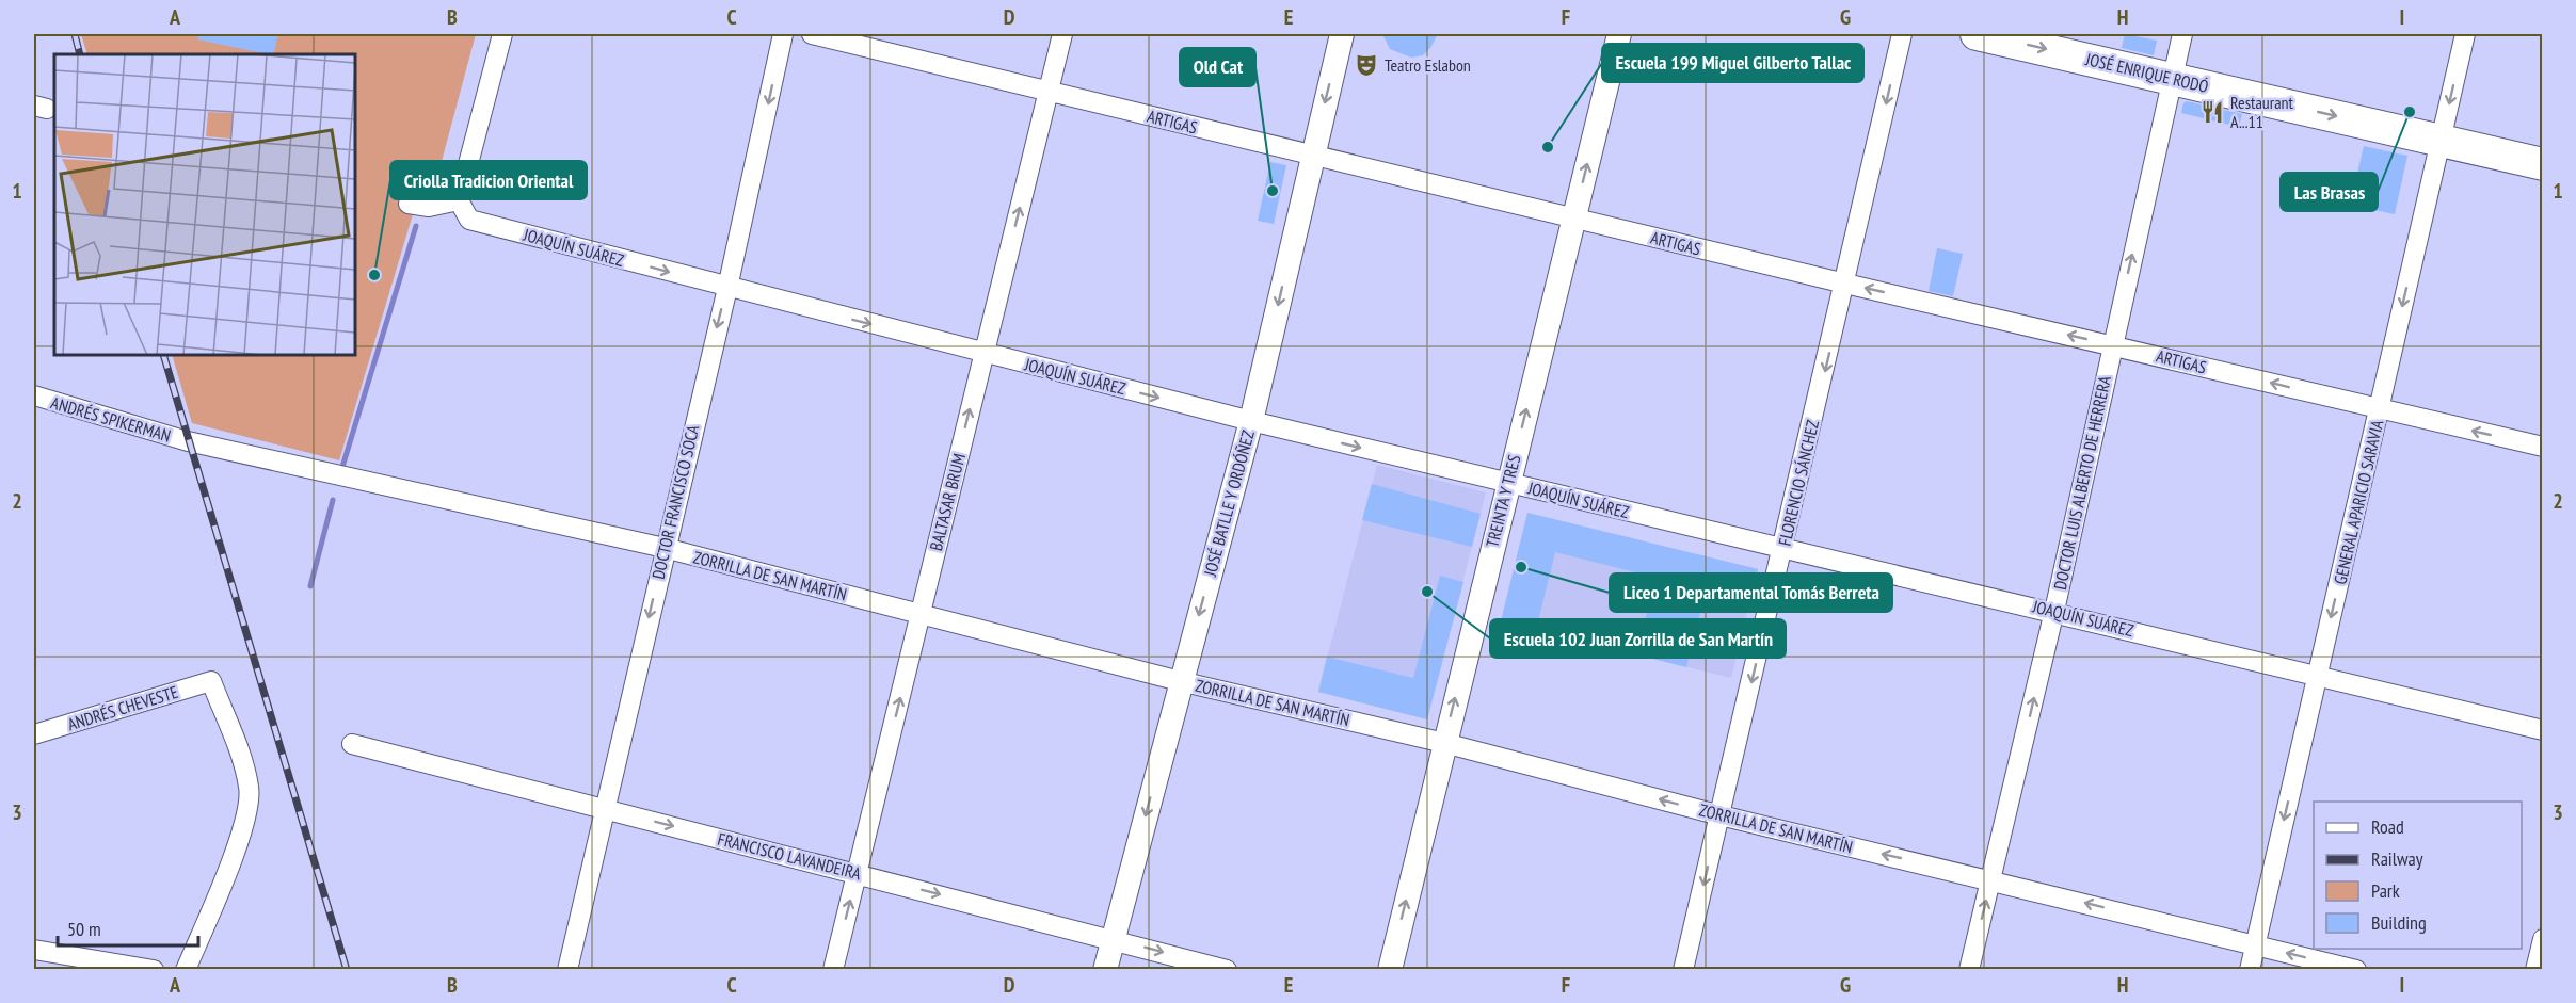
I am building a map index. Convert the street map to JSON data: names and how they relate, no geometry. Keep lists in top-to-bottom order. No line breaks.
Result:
{"streets":{"highway":["JOSÉ ENRIQUE RODÓ"],"street":["ARTIGAS","JOAQUÍN SUÁREZ","ANDRÉS SPIKERMAN","FLORENCIO SÁNCHEZ","DOCTOR LUIS ALBERTO DE HERRERA","TREINTA Y TRES","DOCTOR FRANCISCO SOCA","BALTASAR BRUM","GENERAL APARICIO SARAVIA","JOSÉ BATLLE Y ORDÓÑEZ","ZORRILLA DE SAN MARTÍN","ANDRÉS CHEVESTE","FRANCISCO LAVANDEIRA"]},"crossings":[["JOSÉ ENRIQUE RODÓ","DOCTOR LUIS ALBERTO DE HERRERA"],["JOSÉ ENRIQUE RODÓ","GENERAL APARICIO SARAVIA"],["ARTIGAS","FLORENCIO SÁNCHEZ"],["ARTIGAS","DOCTOR LUIS ALBERTO DE HERRERA"],["ARTIGAS","TREINTA Y TRES"],["ARTIGAS","BALTASAR BRUM"],["ARTIGAS","GENERAL APARICIO SARAVIA"],["ARTIGAS","JOSÉ BATLLE Y ORDÓÑEZ"],["JOAQUÍN SUÁREZ","FLORENCIO SÁNCHEZ"],["JOAQUÍN SUÁREZ","DOCTOR LUIS ALBERTO DE HERRERA"],["JOAQUÍN SUÁREZ","TREINTA Y TRES"],["JOAQUÍN SUÁREZ","DOCTOR FRANCISCO SOCA"],["JOAQUÍN SUÁREZ","BALTASAR BRUM"],["JOAQUÍN SUÁREZ","GENERAL APARICIO SARAVIA"],["JOAQUÍN SUÁREZ","JOSÉ BATLLE Y ORDÓÑEZ"],["ANDRÉS SPIKERMAN","ZORRILLA DE SAN MARTÍN"],["FLORENCIO SÁNCHEZ","ZORRILLA DE SAN MARTÍN"],["DOCTOR LUIS ALBERTO DE HERRERA","ZORRILLA DE SAN MARTÍN"],["TREINTA Y TRES","ZORRILLA DE SAN MARTÍN"],["DOCTOR FRANCISCO SOCA","ZORRILLA DE SAN MARTÍN"],["DOCTOR FRANCISCO SOCA","FRANCISCO LAVANDEIRA"],["BALTASAR BRUM","ZORRILLA DE SAN MARTÍN"],["BALTASAR BRUM","FRANCISCO LAVANDEIRA"],["GENERAL APARICIO SARAVIA","ZORRILLA DE SAN MARTÍN"],["JOSÉ BATLLE Y ORDÓÑEZ","ZORRILLA DE SAN MARTÍN"],["JOSÉ BATLLE Y ORDÓÑEZ","FRANCISCO LAVANDEIRA"]],"one_way":["JOSÉ ENRIQUE RODÓ","ARTIGAS","JOAQUÍN SUÁREZ","FLORENCIO SÁNCHEZ","DOCTOR LUIS ALBERTO DE HERRERA","TREINTA Y TRES","DOCTOR FRANCISCO SOCA","BALTASAR BRUM","GENERAL APARICIO SARAVIA","JOSÉ BATLLE Y ORDÓÑEZ","ZORRILLA DE SAN MARTÍN","FRANCISCO LAVANDEIRA"],"places":{"theatre":["Teatro Eslabon"],"restaurant":["Restaurant A...11"],"other":["Las Brasas","Escuela 199 Miguel Gilberto Tallac","Old Cat","Criolla Tradicion Oriental","Liceo 1 Departamental Tomás Berreta","Escuela 102 Juan Zorrilla de San Martín"]},"legend":["Road","Railway","Park","Building"],"scale_bar":"50 m","grid":{"columns":["A","B","C","D","E","F","G","H","I"],"rows":["1","2","3"]}}
